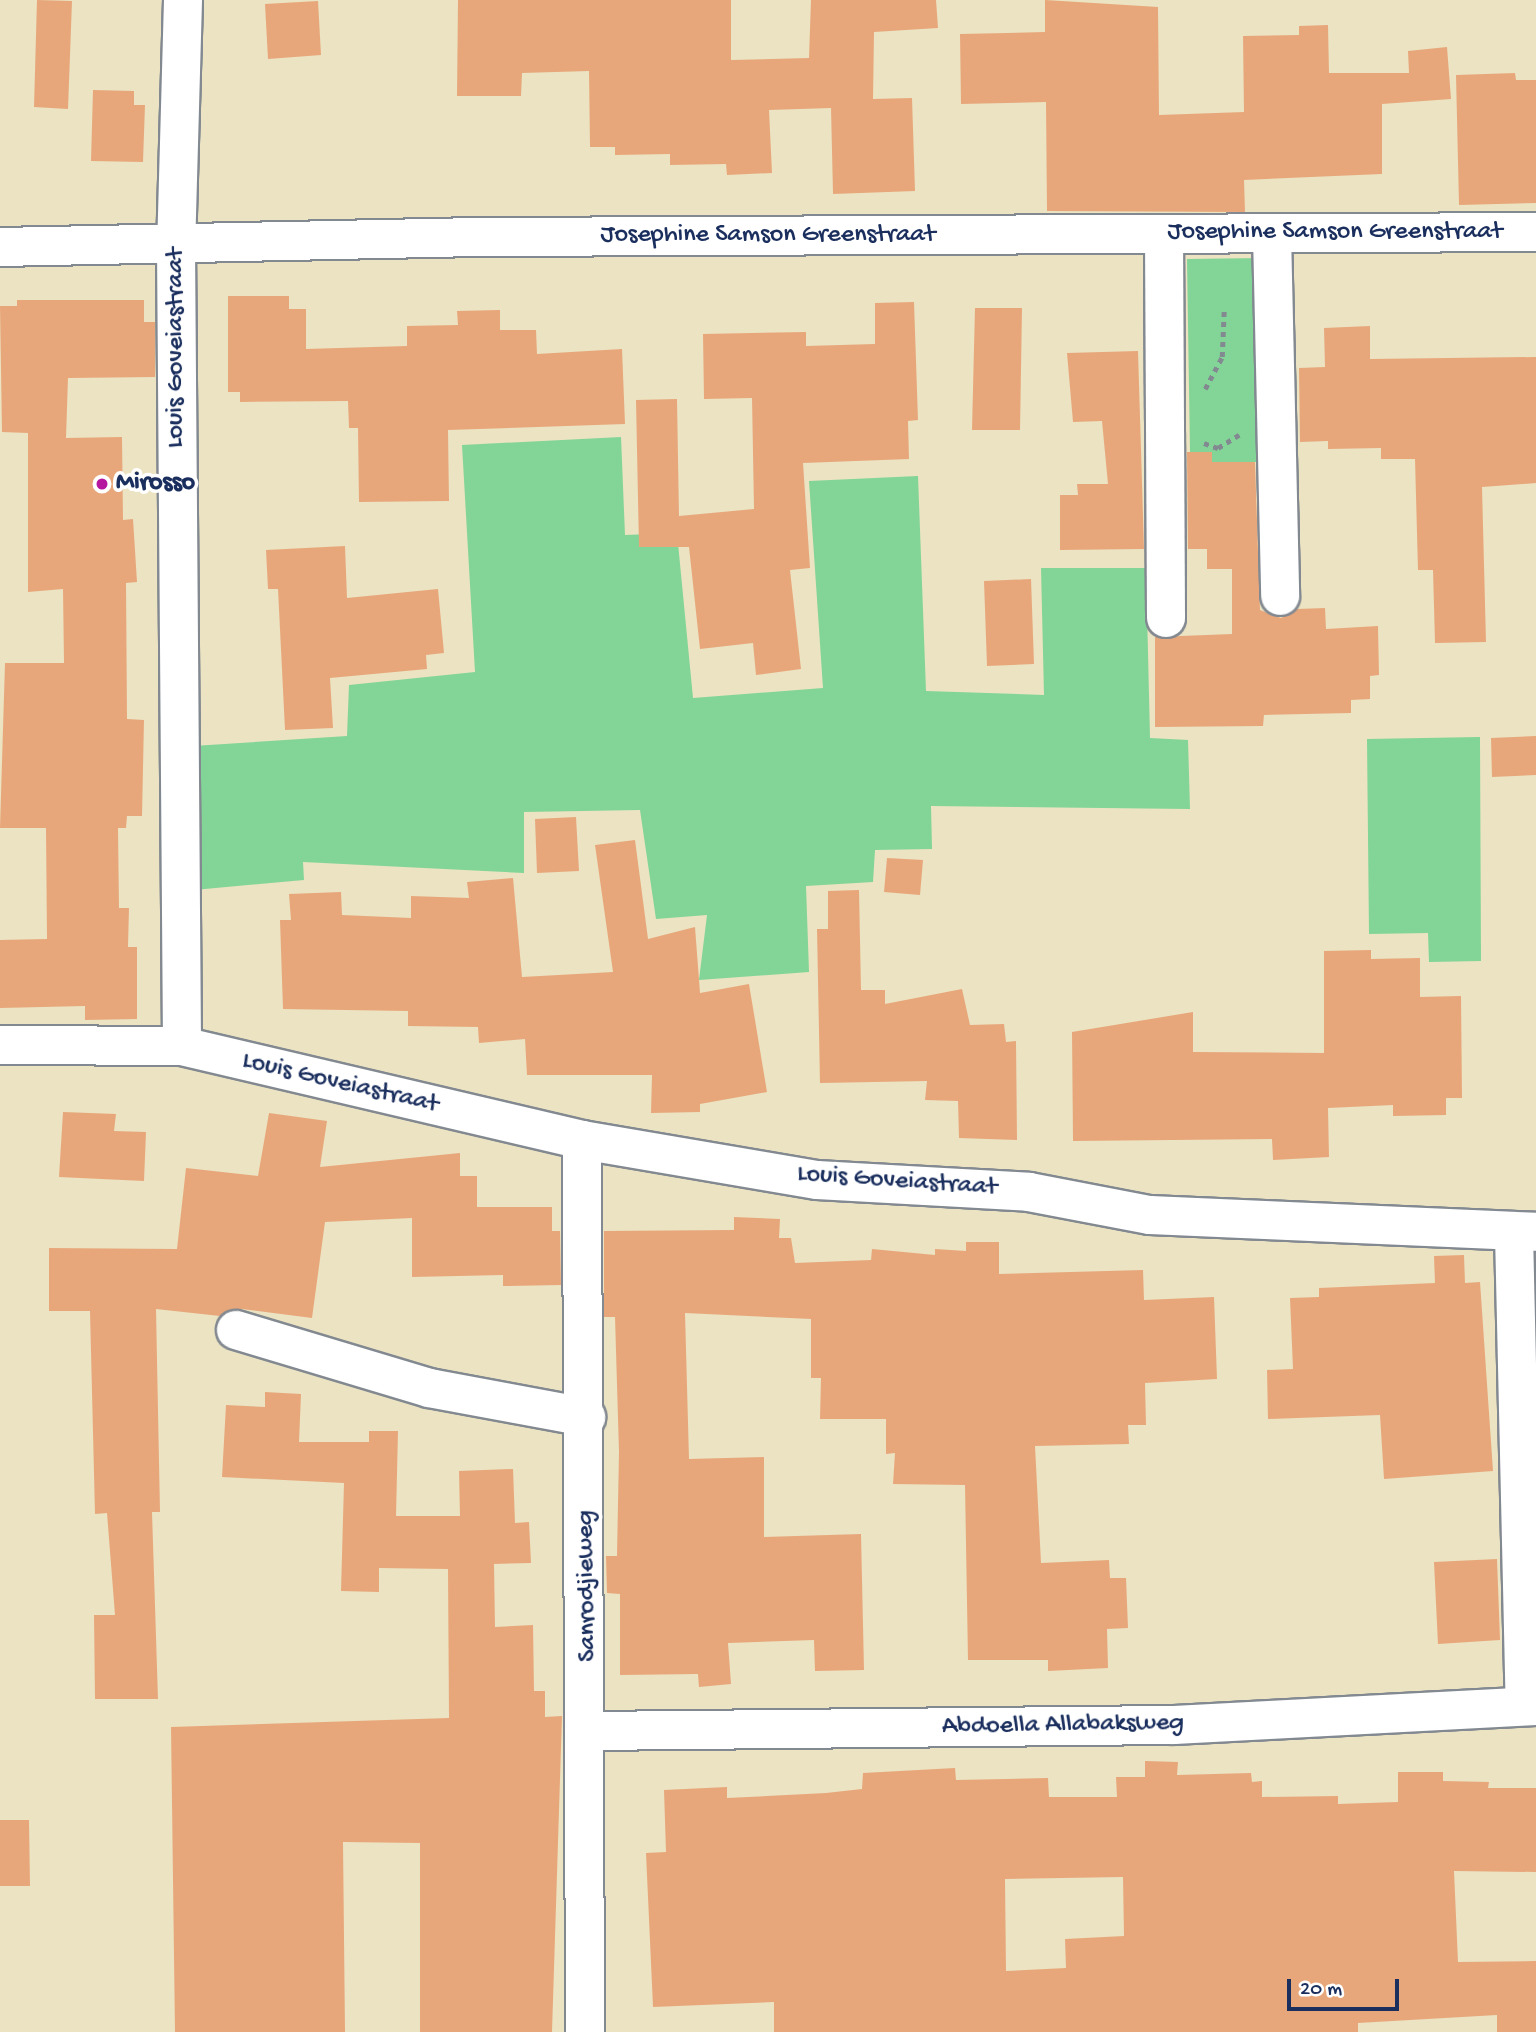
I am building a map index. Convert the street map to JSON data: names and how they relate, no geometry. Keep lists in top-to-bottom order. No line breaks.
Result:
{"streets":{"street":["Josephine Samson Greenstraat","Louis Goveiastraat","Sanrodjieweg","Abdoella Allabaksweg"]},"crossings":[["Josephine Samson Greenstraat","Louis Goveiastraat"],["Louis Goveiastraat","Sanrodjieweg"],["Sanrodjieweg","Abdoella Allabaksweg"]],"places":["Mirosso"],"scale_bar":"20 m"}
